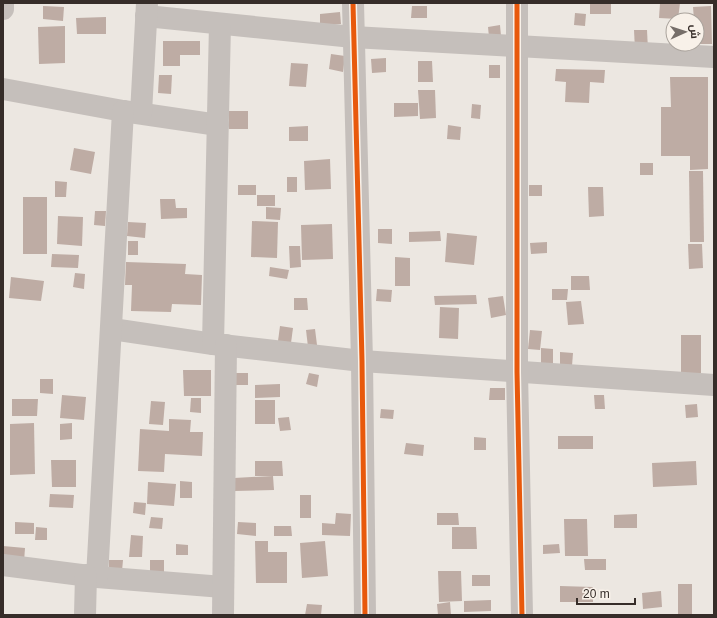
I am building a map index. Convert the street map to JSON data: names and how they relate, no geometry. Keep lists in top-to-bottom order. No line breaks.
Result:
{"scale_bar":"20 m","north":"right"}
